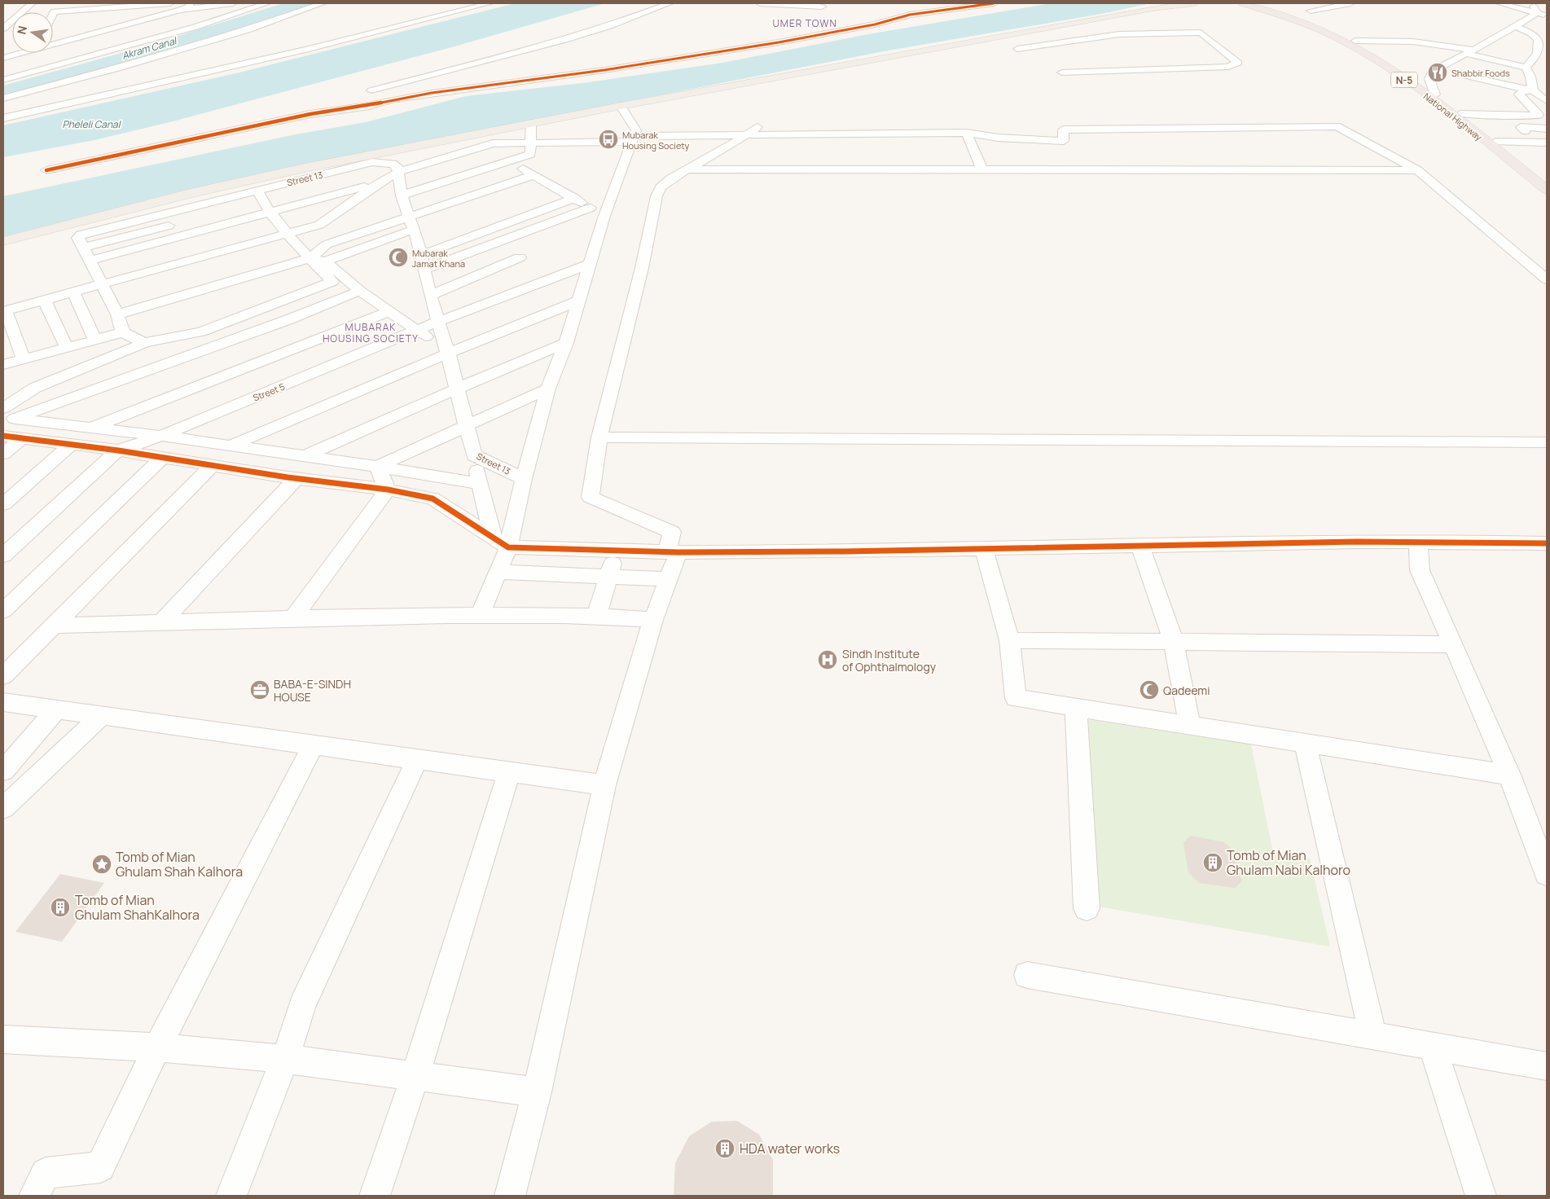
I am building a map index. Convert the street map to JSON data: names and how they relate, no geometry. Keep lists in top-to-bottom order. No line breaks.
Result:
{"streets":{"highway":["N-5","National Highway"],"street":["Street 13","Street 5"]},"crossings":[["Street 13","Street 5"]],"districts":["UMER TOWN","MUBARAK HOUSING SOCIETY"],"water":["Akram Canal","Pheleli Canal"],"places":{"restaurant":["Shabbir Foods"],"bus stop":["Mubarak Housing Society"],"mosque":["Mubarak Jamat Khana","Qadeemi"],"hospital":["Sindh Institute of Ophthalmology"],"office":["BABA-E-SINDH HOUSE"],"building":["Tomb of Mian Ghulam Nabi Kalhoro","Tomb of Mian Ghulam ShahKalhora","HDA water works"],"place":["Tomb of Mian Ghulam Shah Kalhora"]},"north":"left"}
